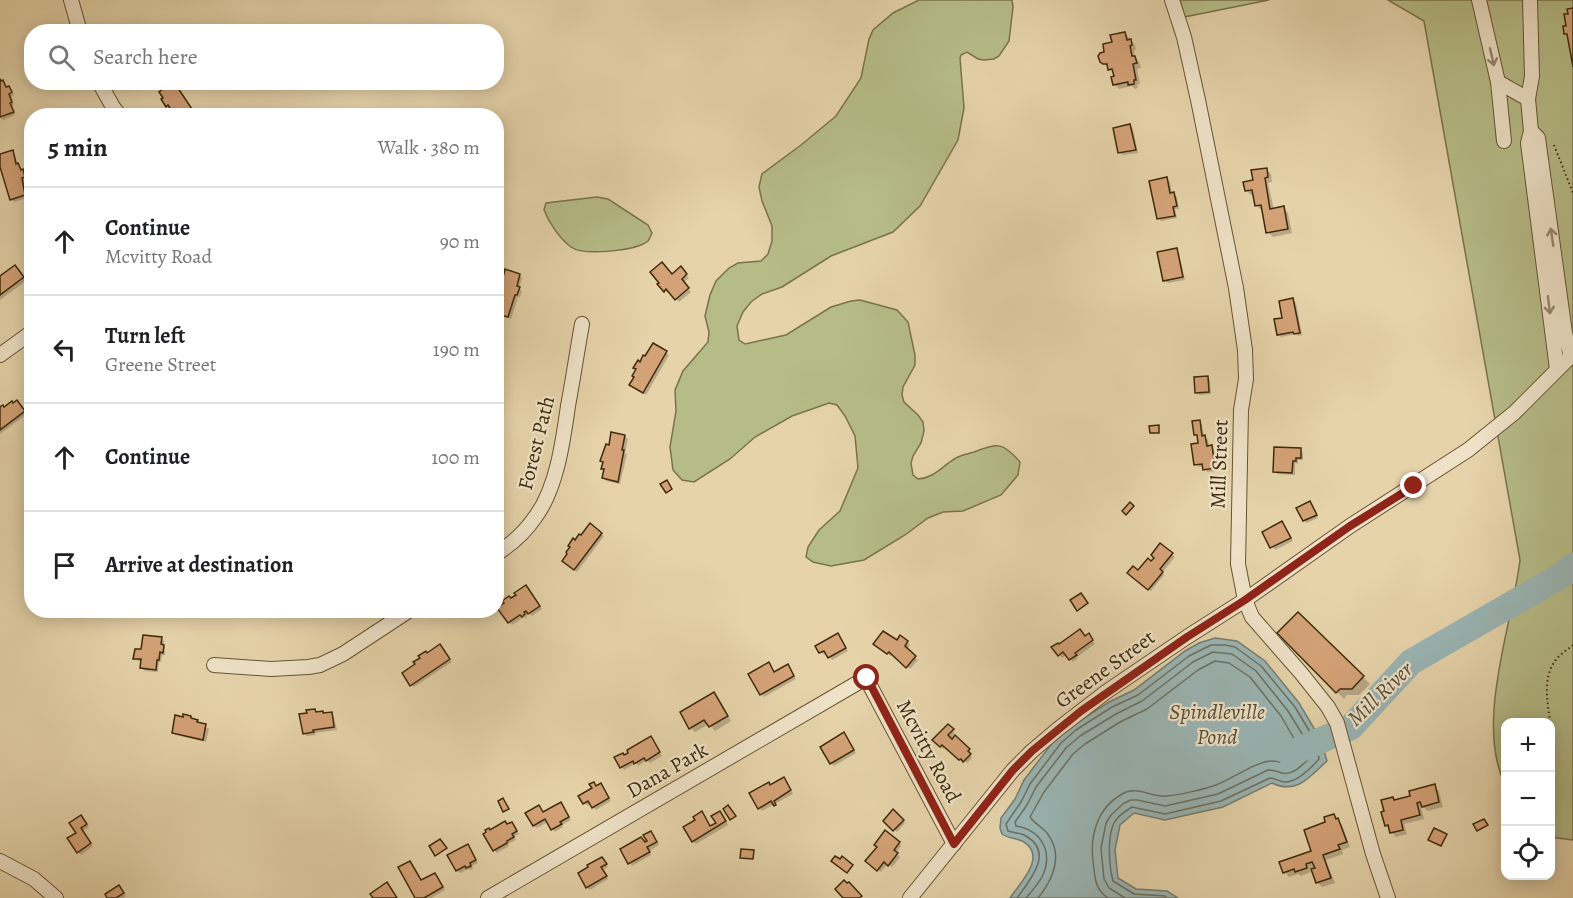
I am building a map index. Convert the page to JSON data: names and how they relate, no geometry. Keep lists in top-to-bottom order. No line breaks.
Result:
{"streets":{"street":["Forest Path","Mill Street","Greene Street","Mcvitty Road","Dana Park"]},"crossings":[["Mill Street","Greene Street"],["Greene Street","Mcvitty Road"],["Mcvitty Road","Dana Park"]],"water":["Mill River","Spindleville Pond"],"page":{"search":"Search here","heading":["5 min","Walk · 380 m"],"list":[["Continue","Mcvitty Road","90 m"],["Turn left","Greene Street","190 m"],["Continue","100 m"],"Arrive at destination"],"map_buttons":["+","−"]}}
